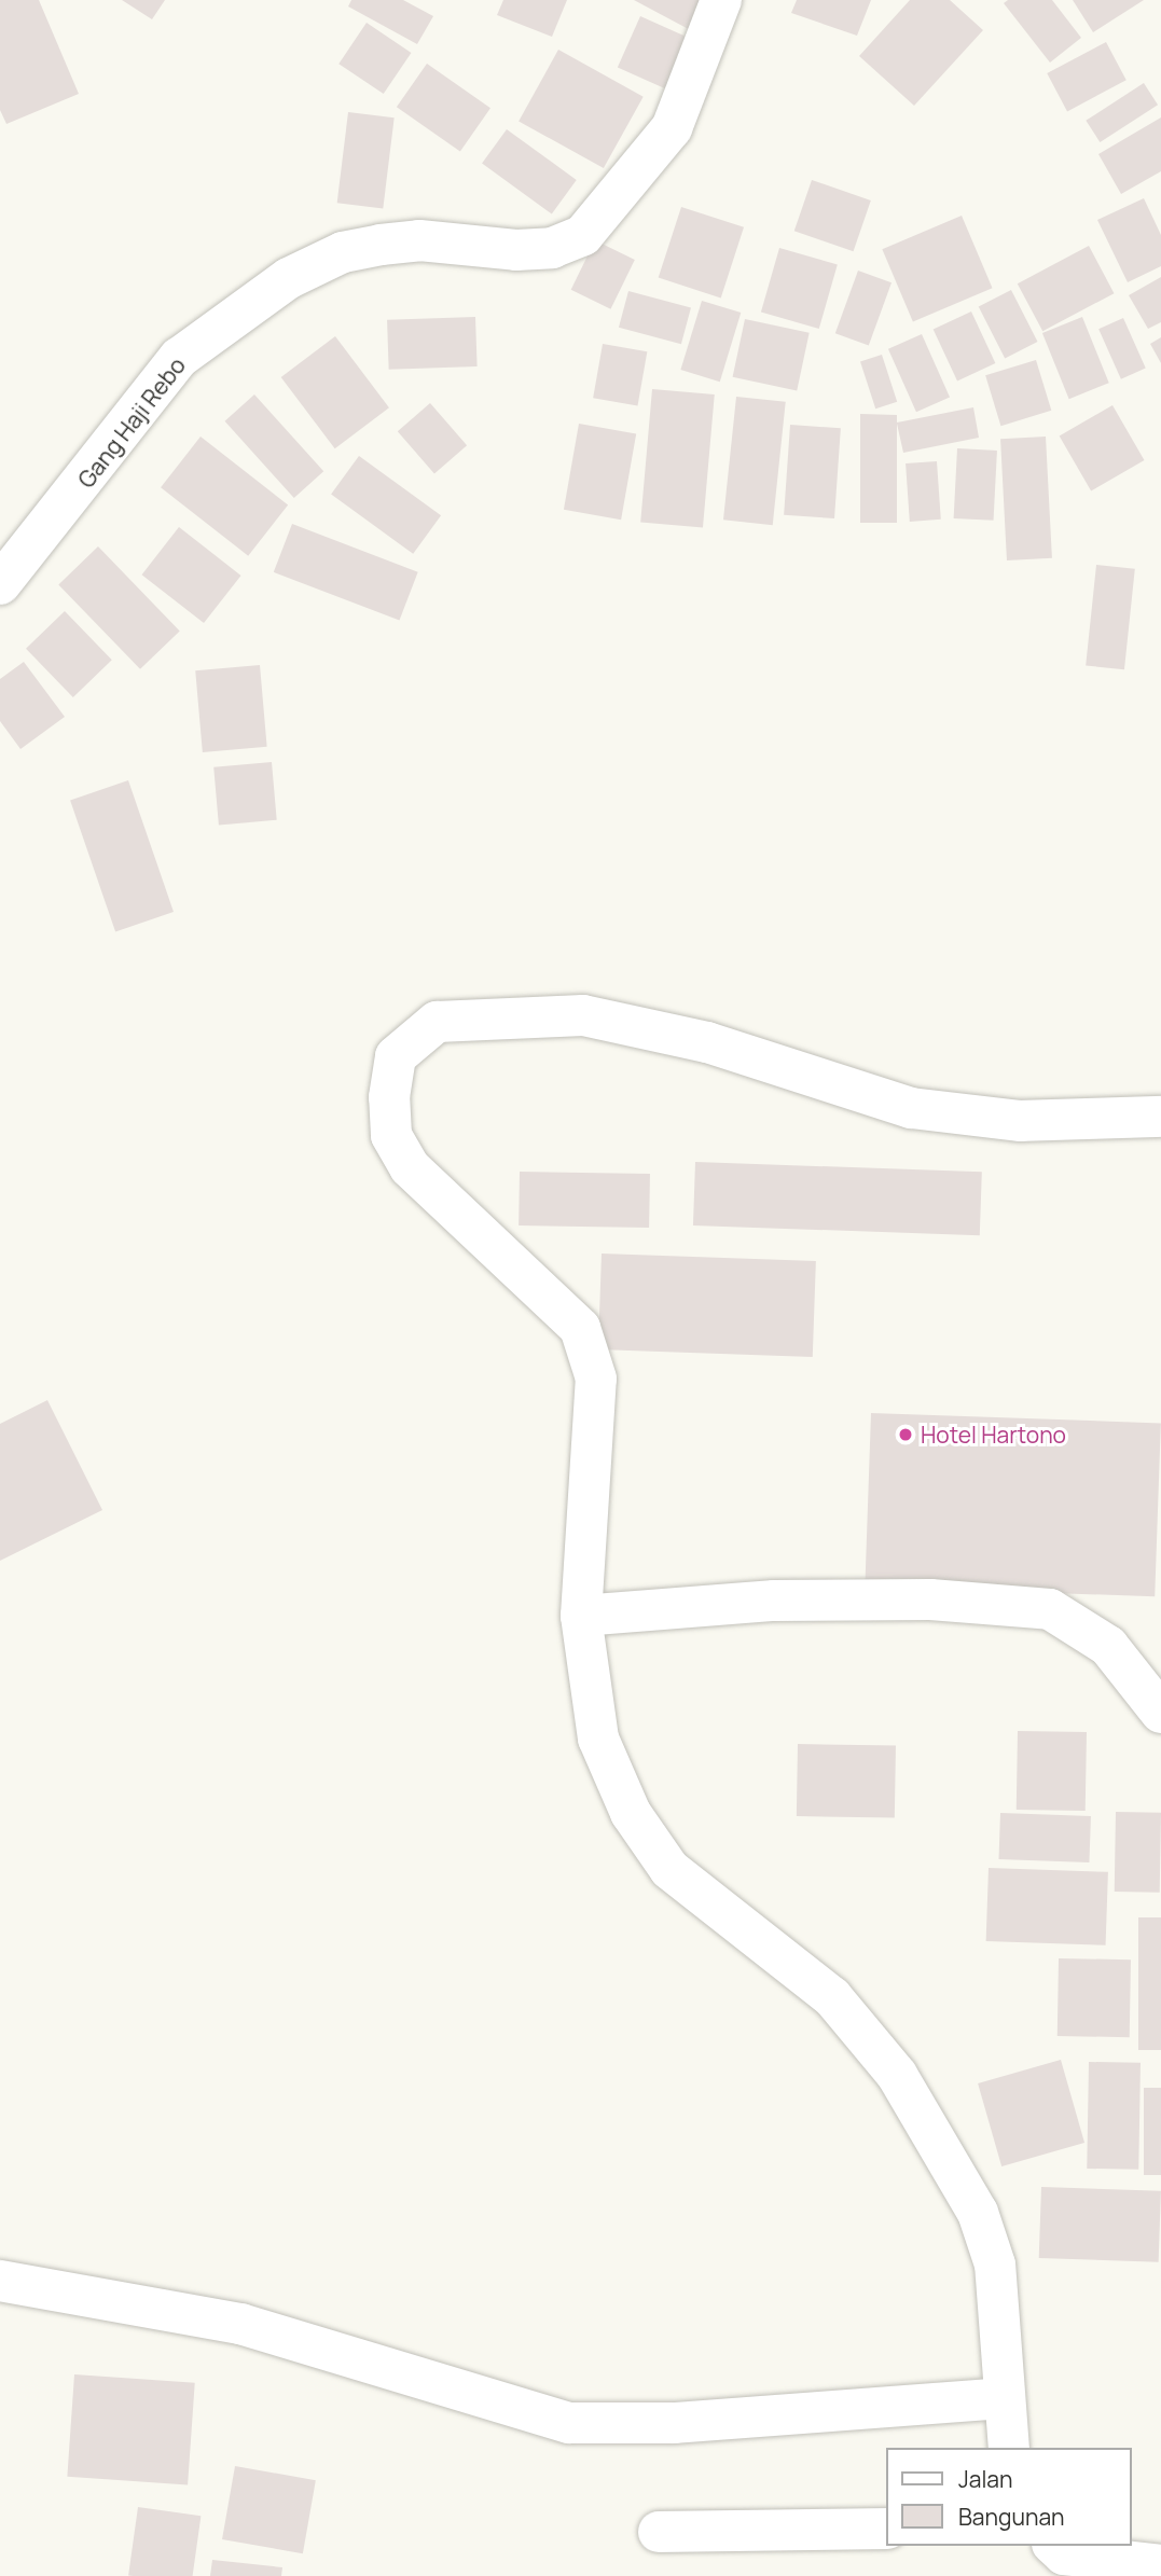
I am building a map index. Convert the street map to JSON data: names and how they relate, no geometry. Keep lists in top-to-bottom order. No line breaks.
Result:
{"streets":{"street":["Gang Haji Rebo"]},"places":["Hotel Hartono"],"legend":["Jalan","Bangunan"]}
